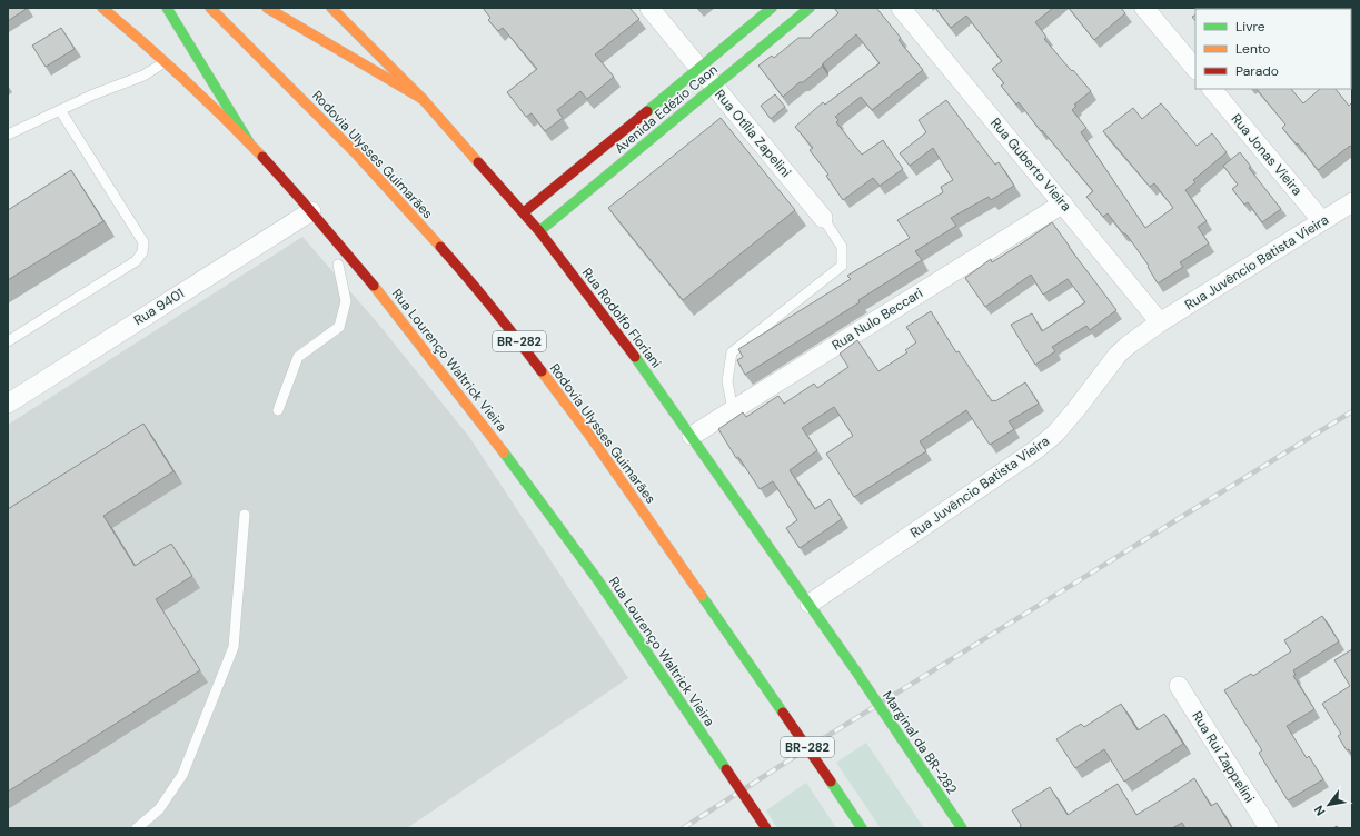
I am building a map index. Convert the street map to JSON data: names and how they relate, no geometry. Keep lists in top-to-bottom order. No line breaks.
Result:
{"streets":{"main road":["Avenida Edézio Caon","Rodovia Ulysses Guimarães","Rua Rodolfo Floriani","BR-282","Rua Lourenço Waltrick Vieira","Marginal da BR-282"],"street":["Rua Otília Zapelini","Rua Jonas Vieira","Rua Guberto Vieira","Rua Juvêncio Batista Vieira","Rua 9401","Rua Nulo Beccari","Rua Rui Zappelini"]},"crossings":[["Avenida Edézio Caon","Rua Otília Zapelini"],["Avenida Edézio Caon","Rua Rodolfo Floriani"],["Rua Jonas Vieira","Rua Juvêncio Batista Vieira"],["Rua Guberto Vieira","Rua Juvêncio Batista Vieira"],["Rua Guberto Vieira","Rua Nulo Beccari"],["Rua Juvêncio Batista Vieira","Rua Rodolfo Floriani"],["Rua 9401","Rua Lourenço Waltrick Vieira"],["Rua Rodolfo Floriani","Rua Nulo Beccari"],["Rua Rodolfo Floriani","Marginal da BR-282"]],"legend":["Livre","Lento","Parado"],"north":"bottom left"}
